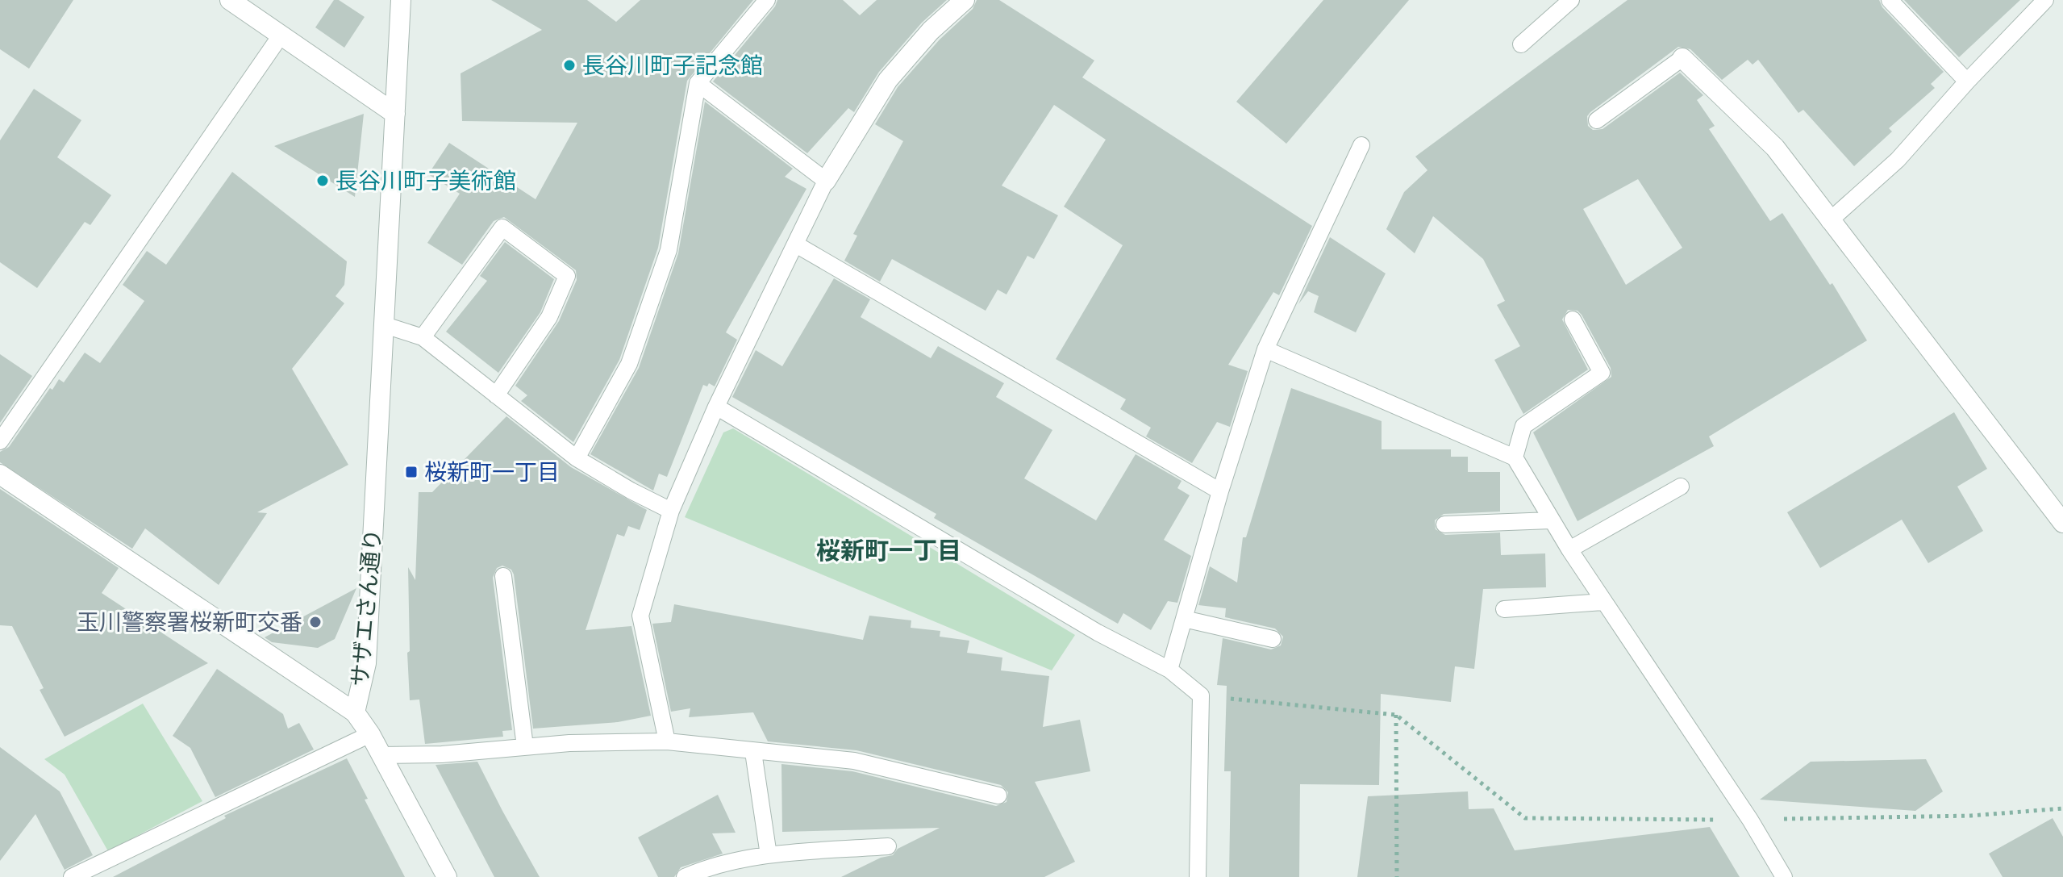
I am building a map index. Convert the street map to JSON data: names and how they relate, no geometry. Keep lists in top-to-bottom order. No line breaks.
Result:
{"streets":{"street":["サザエさん通り"]},"districts":["桜新町一丁目"],"places":{"other":["長谷川町子記念館","長谷川町子美術館","玉川警察署桜新町交番"],"transit":["桜新町一丁目"]}}
